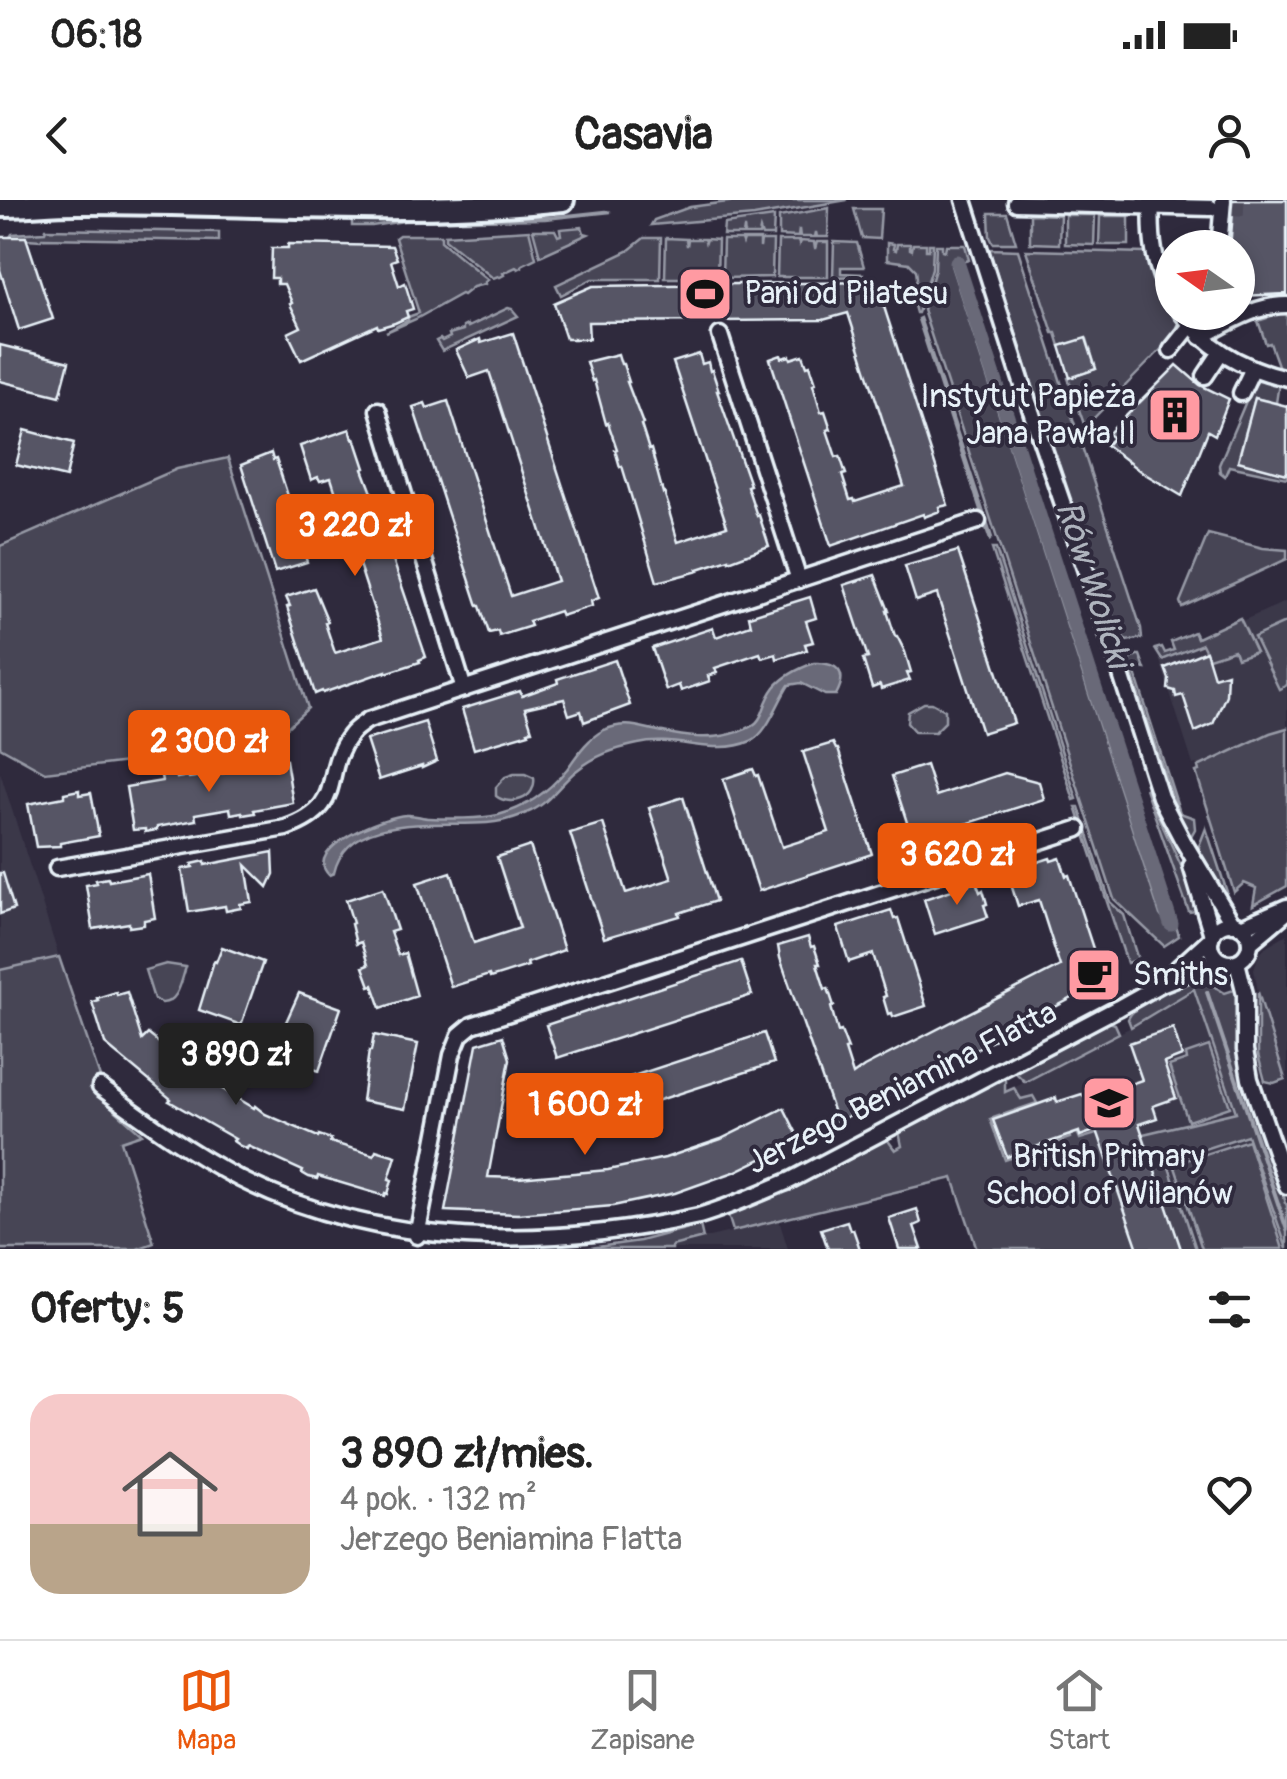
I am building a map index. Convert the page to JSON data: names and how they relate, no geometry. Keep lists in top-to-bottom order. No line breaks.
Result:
{"streets":{"street":["Jerzego Beniamina Flatta"]},"water":["Rów Wolicki"],"places":{"sports":["Pani od Pilatesu"],"building":["Instytut Papieża Jana Pawła II"],"cafe":["Smiths"],"school or university":["British Primary School of Wilanów"]},"north":"left","page":{"status":"06:18","header":"Casavia","price":["3 220 zł","2 300 zł","3 620 zł","3 890 zł","1 600 zł"],"heading":"Oferty: 5","list":[{"name":"3 890 zł/mies.","note":"4 pok. · 132 m² · Jerzego Beniamina Flatta"}],"tabs":["Mapa","Zapisane","Start"]}}
